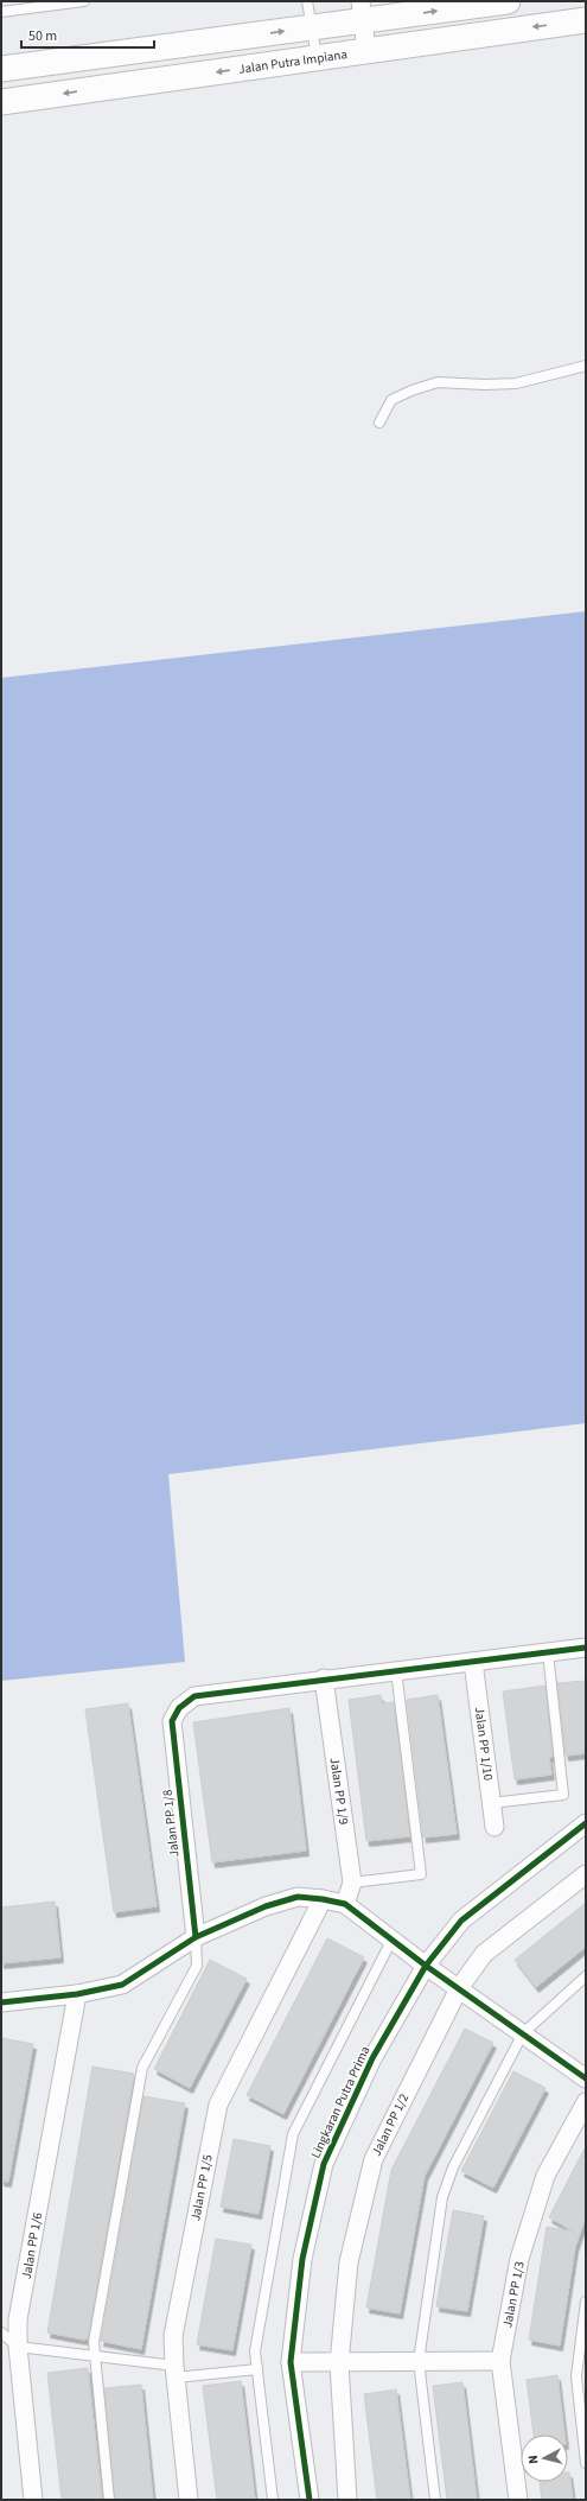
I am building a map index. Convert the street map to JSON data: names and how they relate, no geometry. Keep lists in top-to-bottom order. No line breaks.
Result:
{"streets":{"street":["Jalan Putra Impiana","Jalan PP 1/10","Jalan PP 1/9","Jalan PP 1/8","Lingkaran Putra Prima","Jalan PP 1/2","Jalan PP 1/5","Jalan PP 1/6","Jalan PP 1/3"]},"crossings":[["Jalan PP 1/9","Jalan PP 1/8"]],"scale_bar":"50 m","north":"left"}
